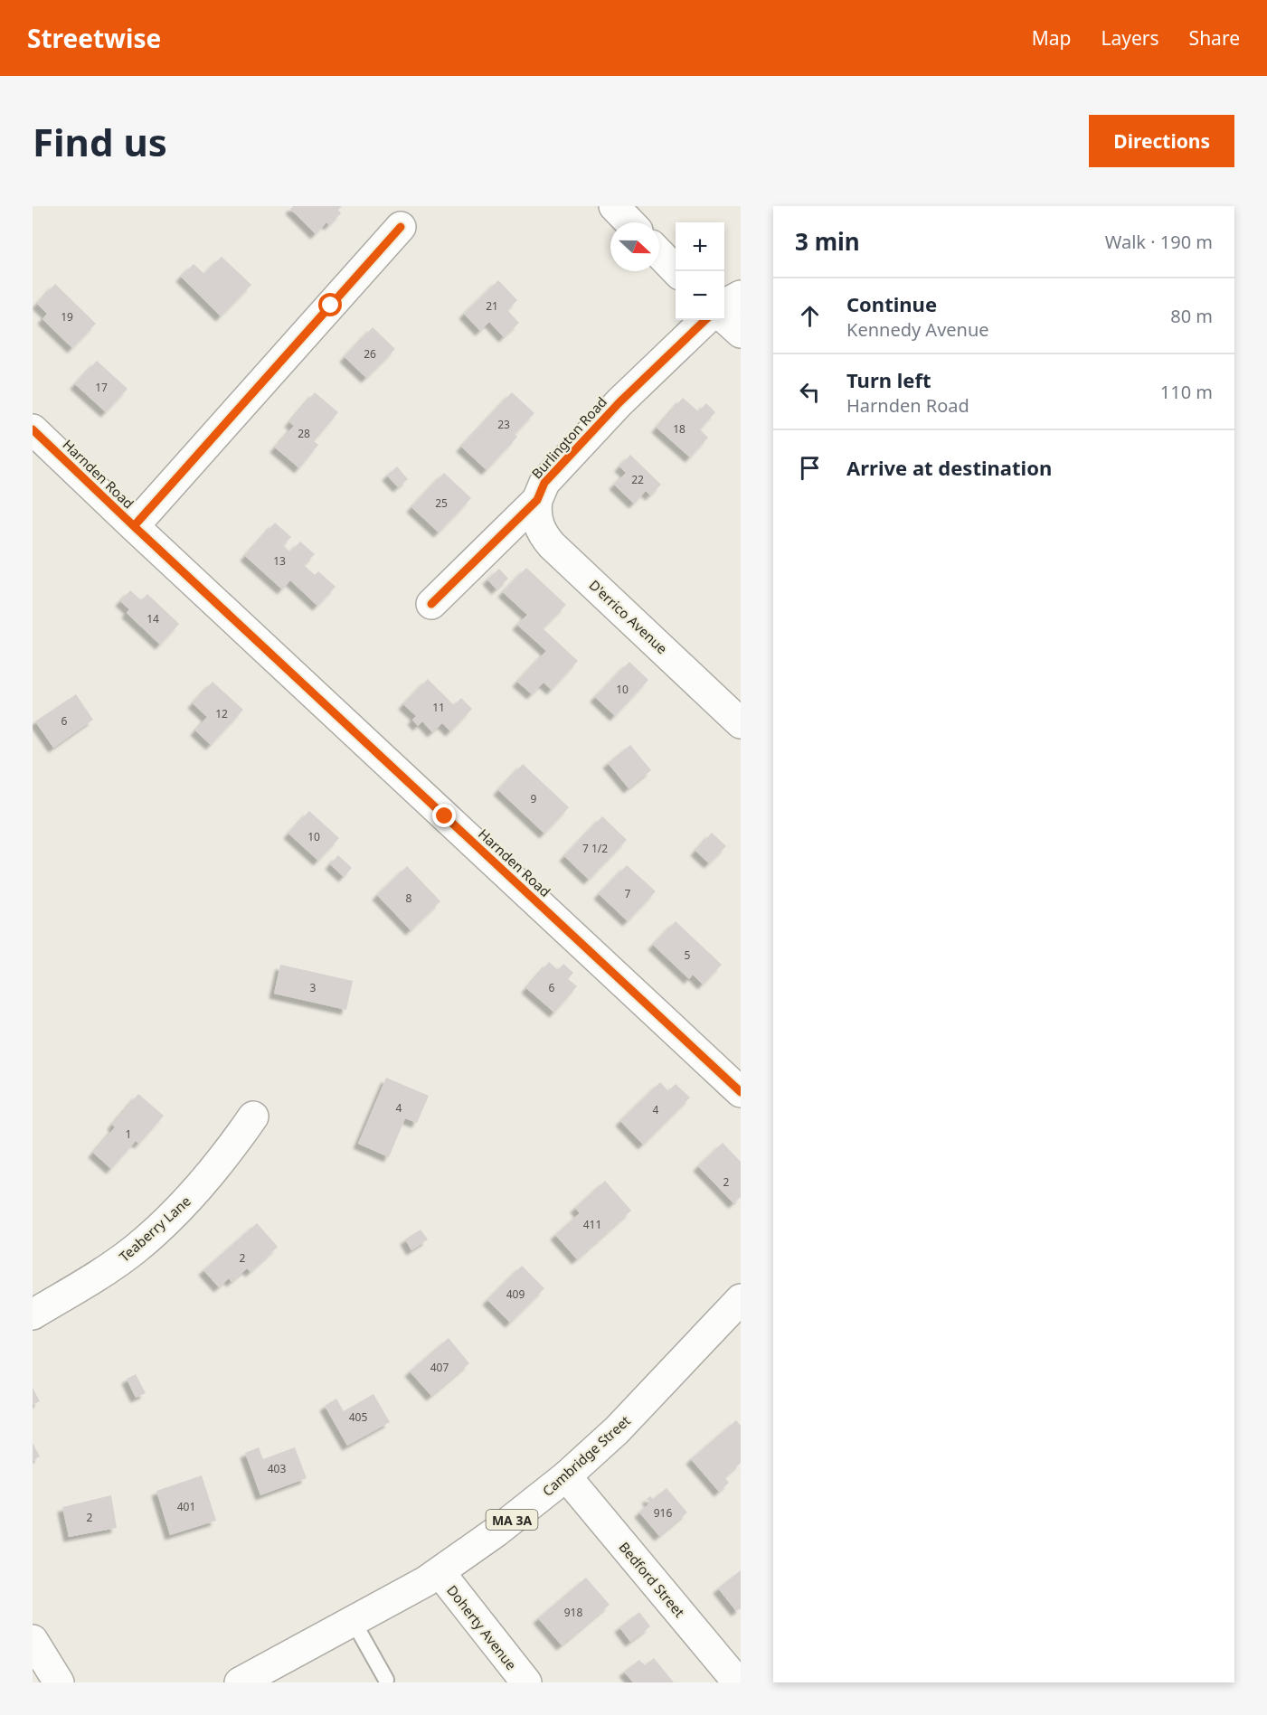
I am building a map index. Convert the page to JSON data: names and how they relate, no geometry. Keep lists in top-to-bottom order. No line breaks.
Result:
{"streets":{"street":["Burlington Road","Harnden Road","D'errico Avenue","Teaberry Lane","Cambridge Street","MA 3A","Bedford Street","Doherty Avenue"]},"crossings":[["Burlington Road","D'errico Avenue"],["Cambridge Street","Bedford Street"],["Cambridge Street","Doherty Avenue"]],"house_numbers":["21","19","26","17","23","18","28","22","25","13","14","10","11","12","6","9","10","7 1/2","7","8","5","3","6","4","4","1","2","411","2","409","407","405","403","401","916","2","918"],"north":"right","page":{"header":"Streetwise","nav":["Map","Layers","Share"],"buttons":"Directions","title":"Find us","heading":["3 min","Walk · 190 m"],"map_buttons":["+","−"],"list":[["Continue","Kennedy Avenue","80 m"],["Turn left","Harnden Road","110 m"],"Arrive at destination"]}}
